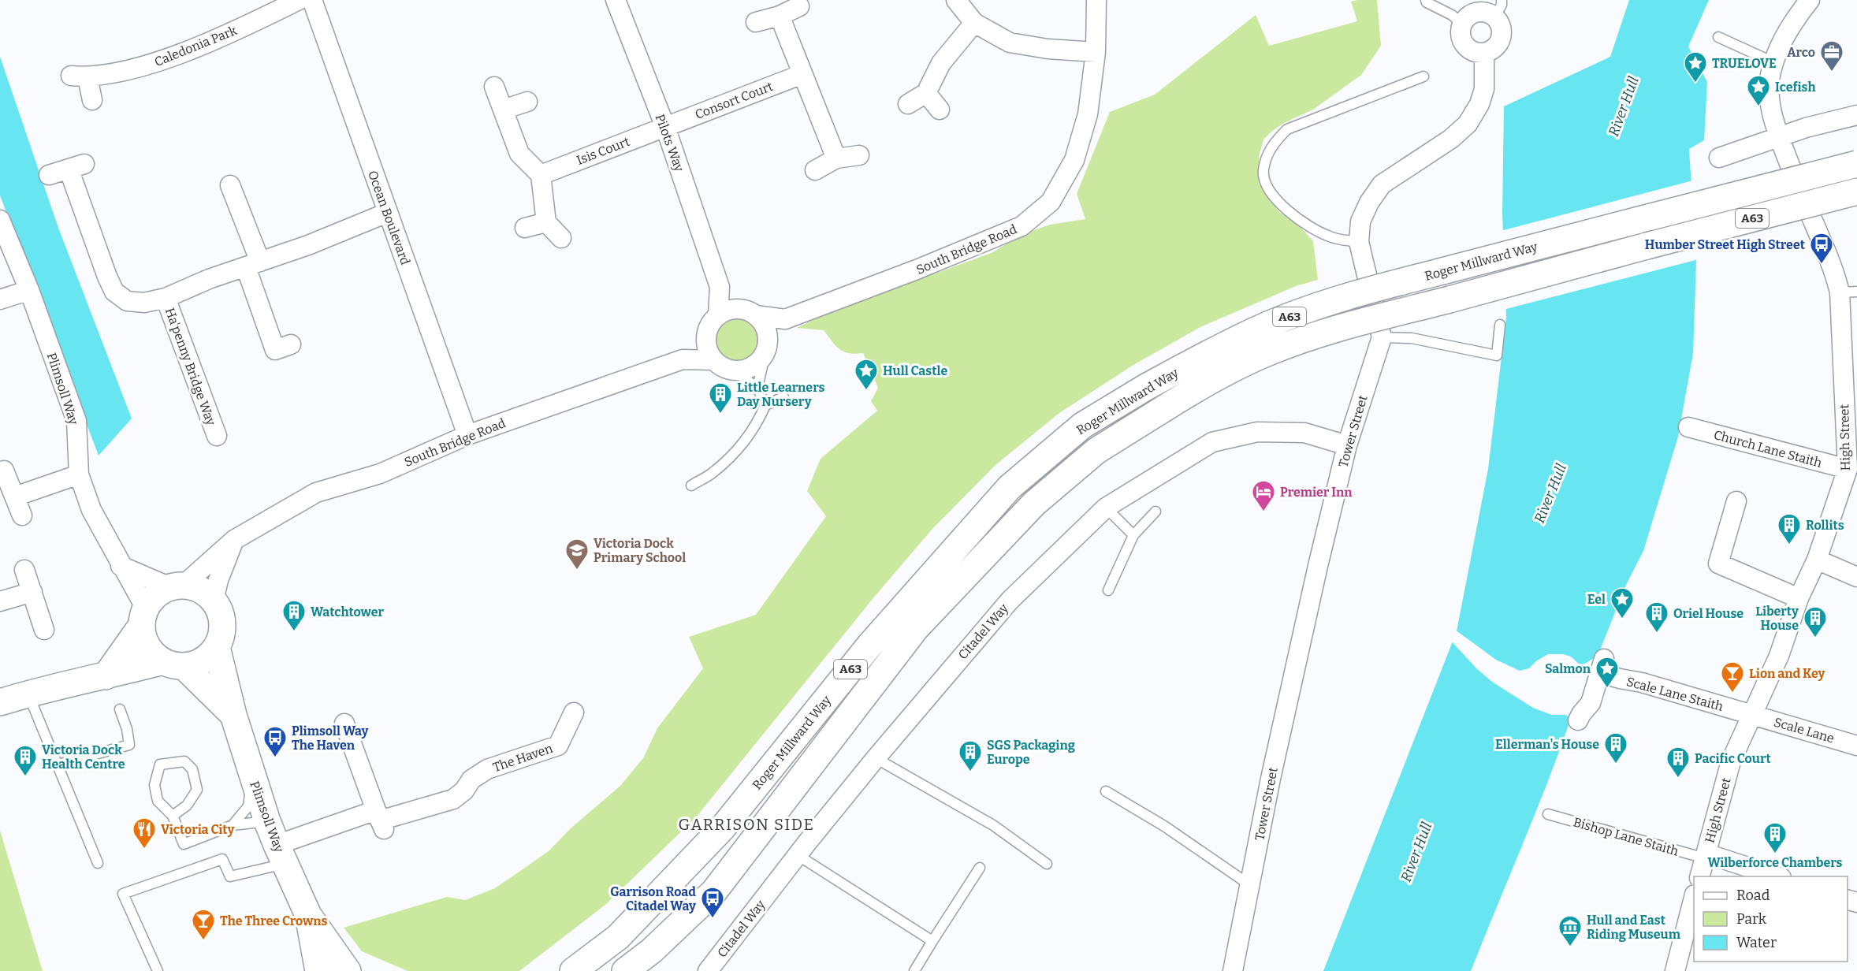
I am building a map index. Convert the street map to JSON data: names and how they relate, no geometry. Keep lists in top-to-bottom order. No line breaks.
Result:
{"streets":{"main road":["A63","Roger Millward Way","Plimsoll Way"],"street":["Caledonia Park","Consort Court","Pilots Way","Isis Court","Ocean Boulevard","South Bridge Road","Ha'penny Bridge Way","Tower Street","High Street","Church Lane Staith","Citadel Way","Scale Lane Staith","Scale Lane","The Haven"],"lane":["Bishop Lane Staith"]},"crossings":[["Consort Court","Pilots Way"],["Consort Court","Isis Court"],["Pilots Way","Isis Court"],["Pilots Way","South Bridge Road"],["Ocean Boulevard","South Bridge Road"],["Ocean Boulevard","Ha'penny Bridge Way"],["South Bridge Road","Plimsoll Way"],["Plimsoll Way","The Haven"],["Tower Street","Citadel Way"],["High Street","Church Lane Staith"],["High Street","Scale Lane Staith"],["High Street","Scale Lane"],["High Street","Bishop Lane Staith"],["Scale Lane Staith","Scale Lane"]],"districts":["GARRISON SIDE"],"water":["River Hull"],"places":{"office":["Arco"],"place":["TRUELOVE","Icefish","Hull Castle","Eel","Salmon"],"bus stop":["Humber Street High Street","Plimsoll Way The Haven","Garrison Road Citadel Way"],"building":["Little Learners Day Nursery","Rollits","Watchtower","Oriel House","Liberty House","Ellerman's House","SGS Packaging Europe","Victoria Dock Health Centre","Pacific Court","Wilberforce Chambers"],"hotel":["Premier Inn"],"school or university":["Victoria Dock Primary School"],"bar":["Lion and Key","The Three Crowns"],"restaurant":["Victoria City"],"museum":["Hull and East Riding Museum"]},"legend":["Road","Park","Water"]}
